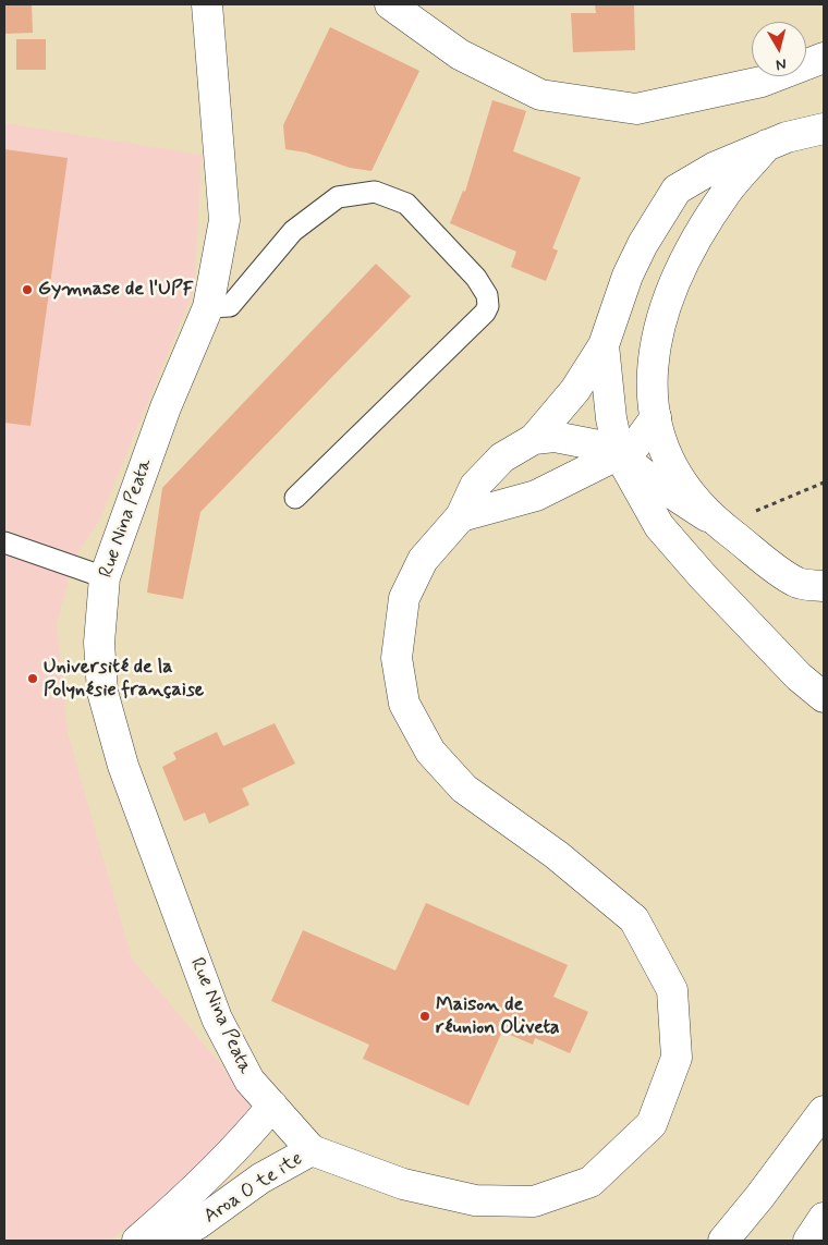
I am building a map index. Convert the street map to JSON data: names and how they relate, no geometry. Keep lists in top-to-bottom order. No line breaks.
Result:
{"streets":{"main road":["Rue Nina Peata","Aroa O te ite"]},"crossings":[["Rue Nina Peata","Aroa O te ite"]],"places":["Gymnase de l'UPF","Université de la Polynésie française","Maison de réunion Oliveta"],"north":"bottom"}
